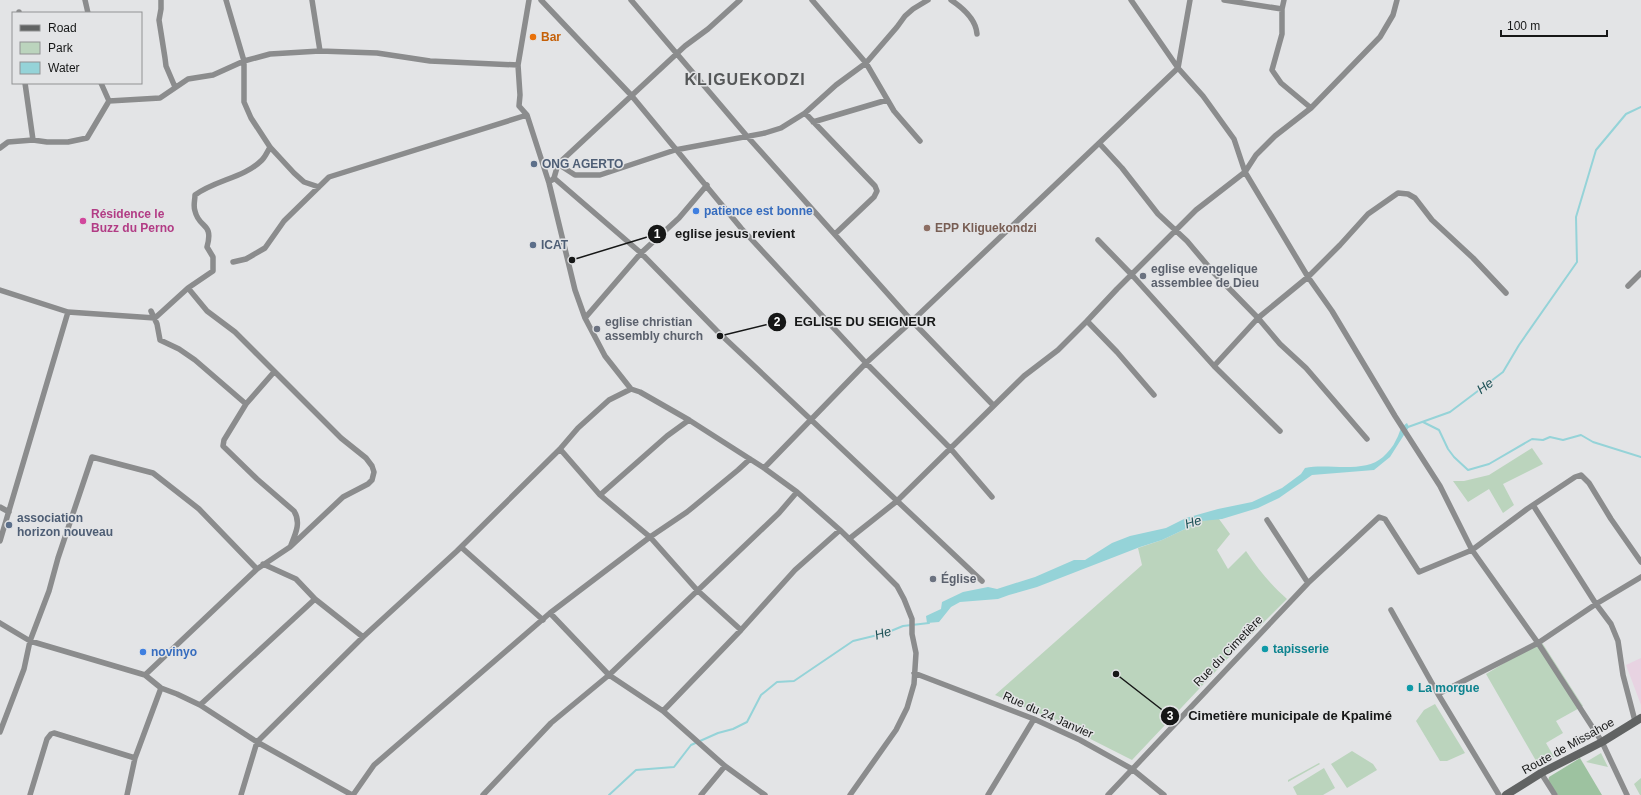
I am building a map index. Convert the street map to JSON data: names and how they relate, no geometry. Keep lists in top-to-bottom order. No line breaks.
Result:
{"streets":{"main road":["Route de Missahoe"],"street":["Rue du Cimetière","Rue du 24 Janvier"]},"crossings":[["Rue du Cimetière","Rue du 24 Janvier"]],"districts":["KLIGUEKODZI"],"water":["He"],"places":["Bar","ONG AGERTO","patience est bonne","Résidence le Buzz du Perno","EPP Kliguekondzi","ICAT","eglise jesus revient","eglise evengelique assemblee de Dieu","eglise christian assembly church","EGLISE DU SEIGNEUR","association horizon nouveau","Église","tapisserie","novinyo","Cimetière municipale de Kpalimé","La morgue"],"legend":["Road","Park","Water"],"scale_bar":"100 m"}
